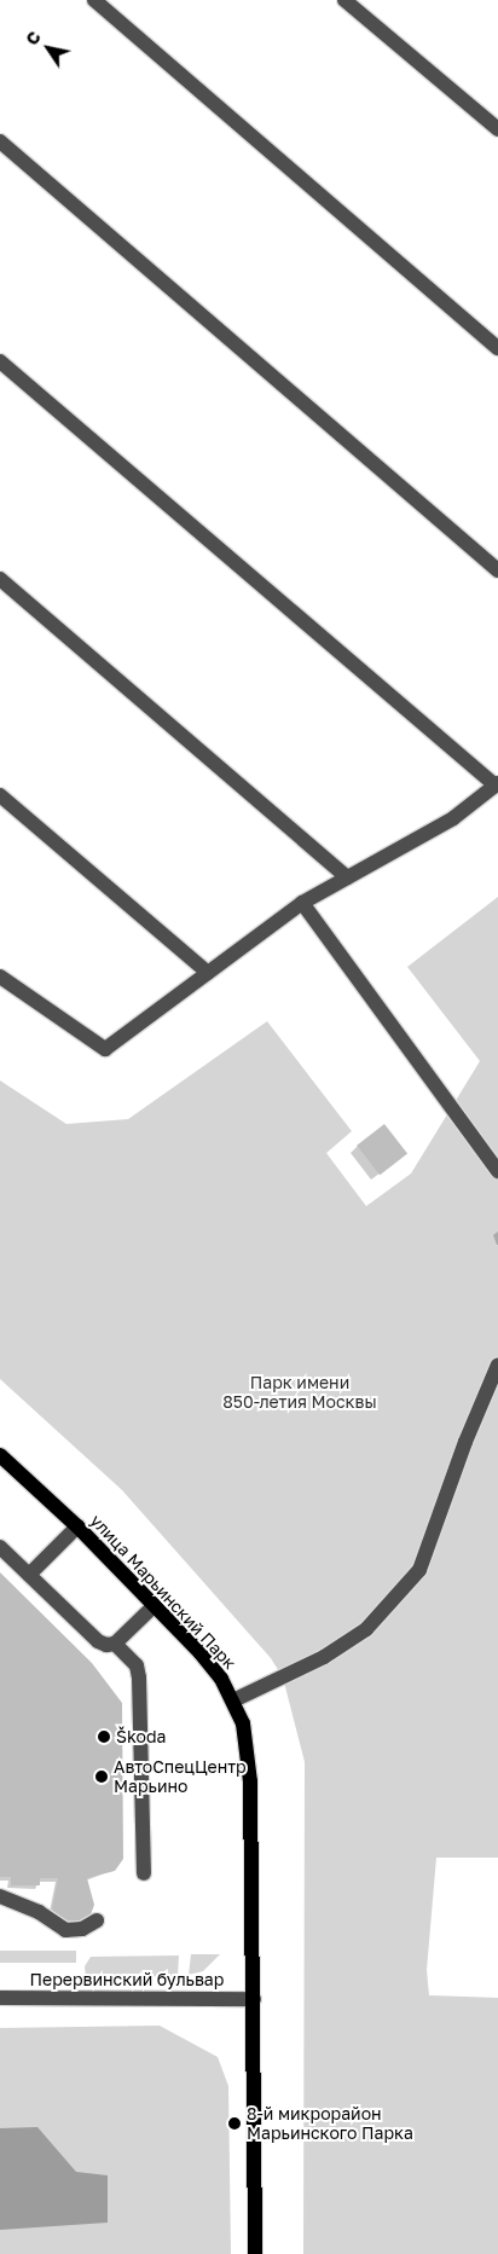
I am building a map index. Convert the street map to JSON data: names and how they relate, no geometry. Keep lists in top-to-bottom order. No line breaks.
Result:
{"streets":{"main road":["улица Марьинский Парк"],"street":["Перервинский бульвар"]},"crossings":[["улица Марьинский Парк","Перервинский бульвар"]],"parks":["Парк имени 850-летия Москвы"],"places":["Škoda","АвтоСпецЦентр Марьино","8-й микрорайон Марьинского Парка"],"north":"top left"}
